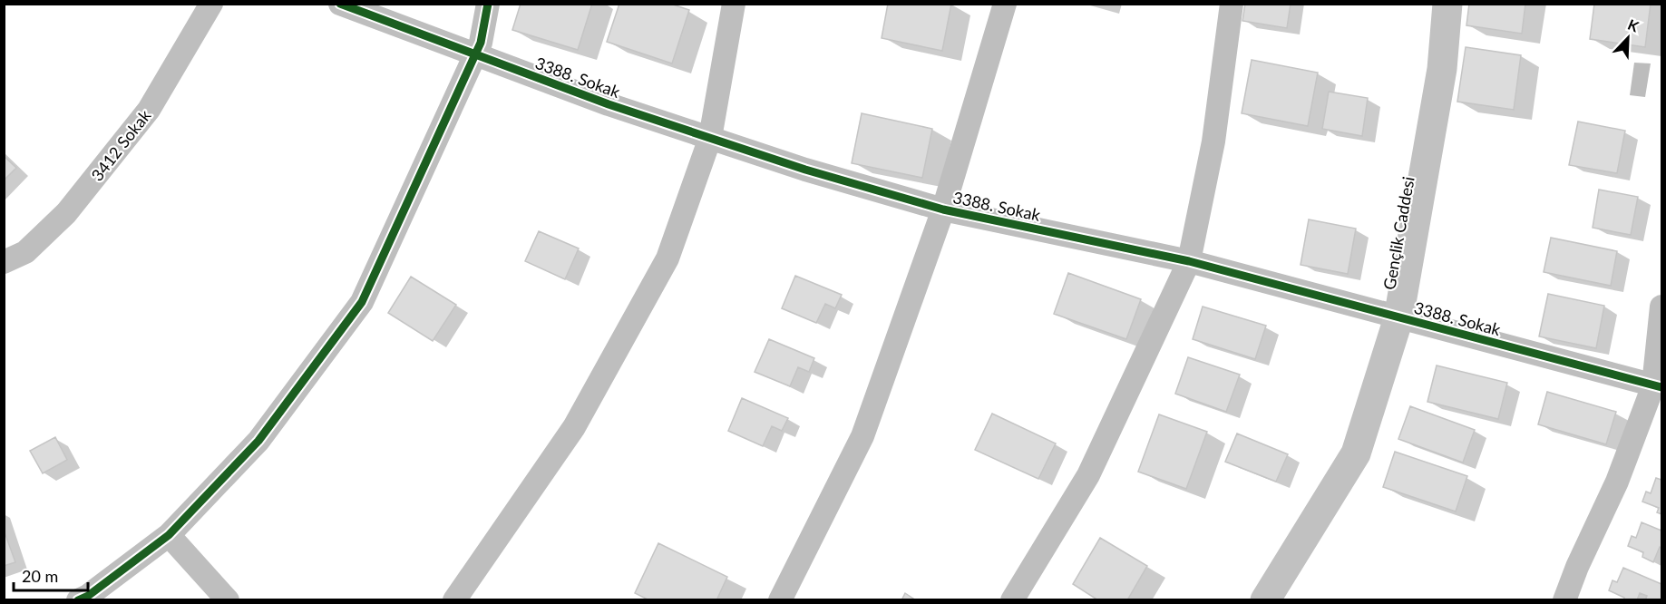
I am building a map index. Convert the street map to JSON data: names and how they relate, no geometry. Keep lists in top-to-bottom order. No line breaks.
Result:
{"streets":{"street":["3388. Sokak","3412 Sokak","Gençlik Caddesi"]},"crossings":[["3388. Sokak","Gençlik Caddesi"]],"scale_bar":"20 m","north":"top right"}
